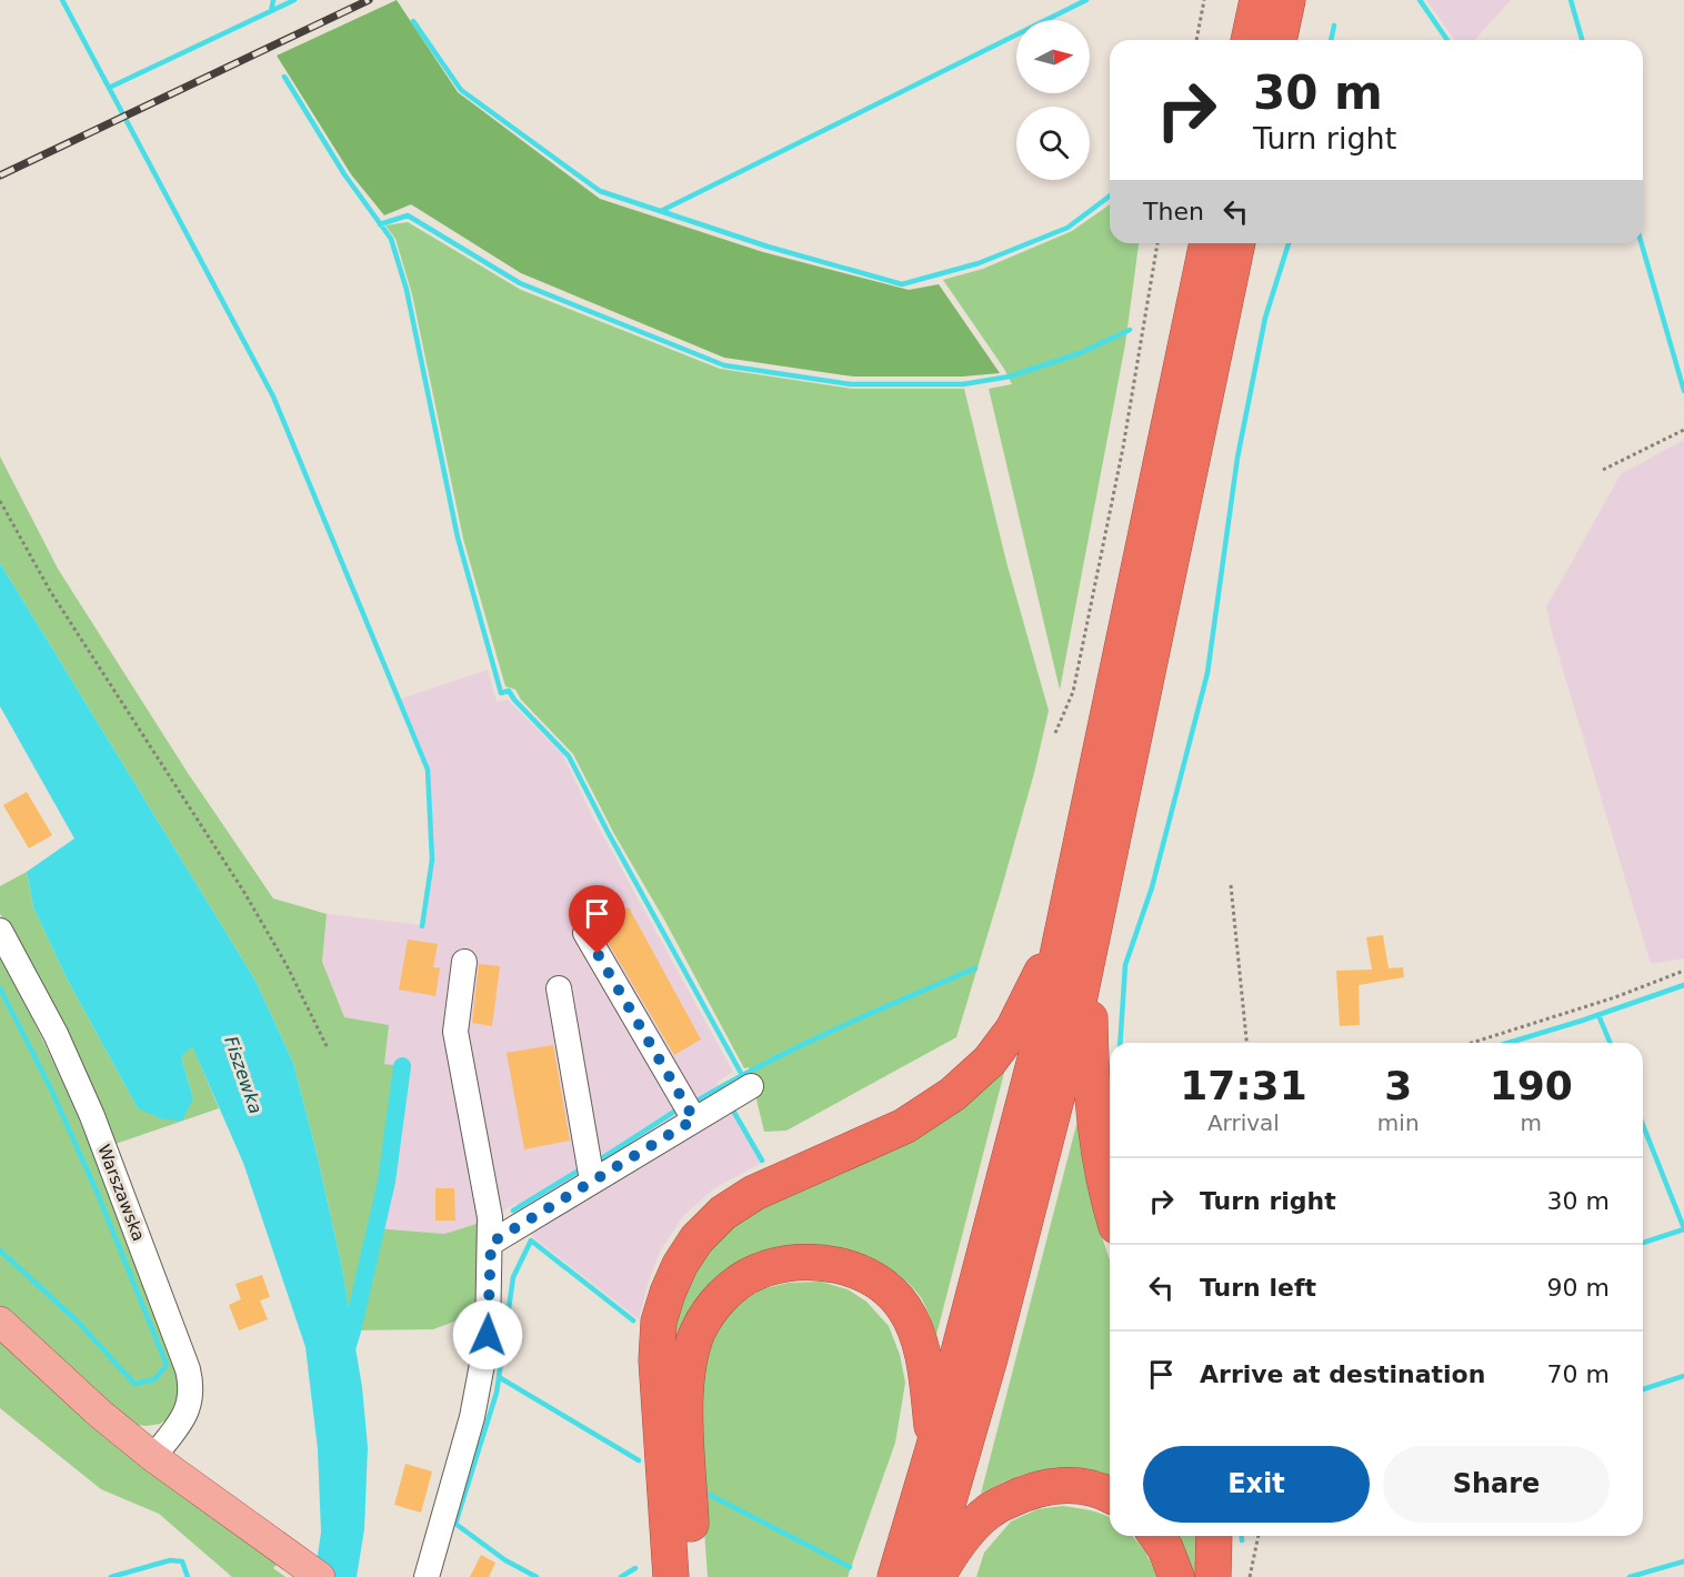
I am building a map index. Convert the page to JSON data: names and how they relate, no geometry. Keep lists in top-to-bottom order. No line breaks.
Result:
{"streets":{"lane":["Warszawska"]},"water":["Fiszewka"],"north":"right","page":{"turn":["30 m","Turn right"],"then":"Then","eta":["17:31","Arrival","3","min","190","m"],"list":[{"name":"Turn right","value":"30 m"},{"name":"Turn left","value":"90 m"},{"name":"Arrive at destination","value":"70 m"}],"buttons":["Exit","Share"]}}
